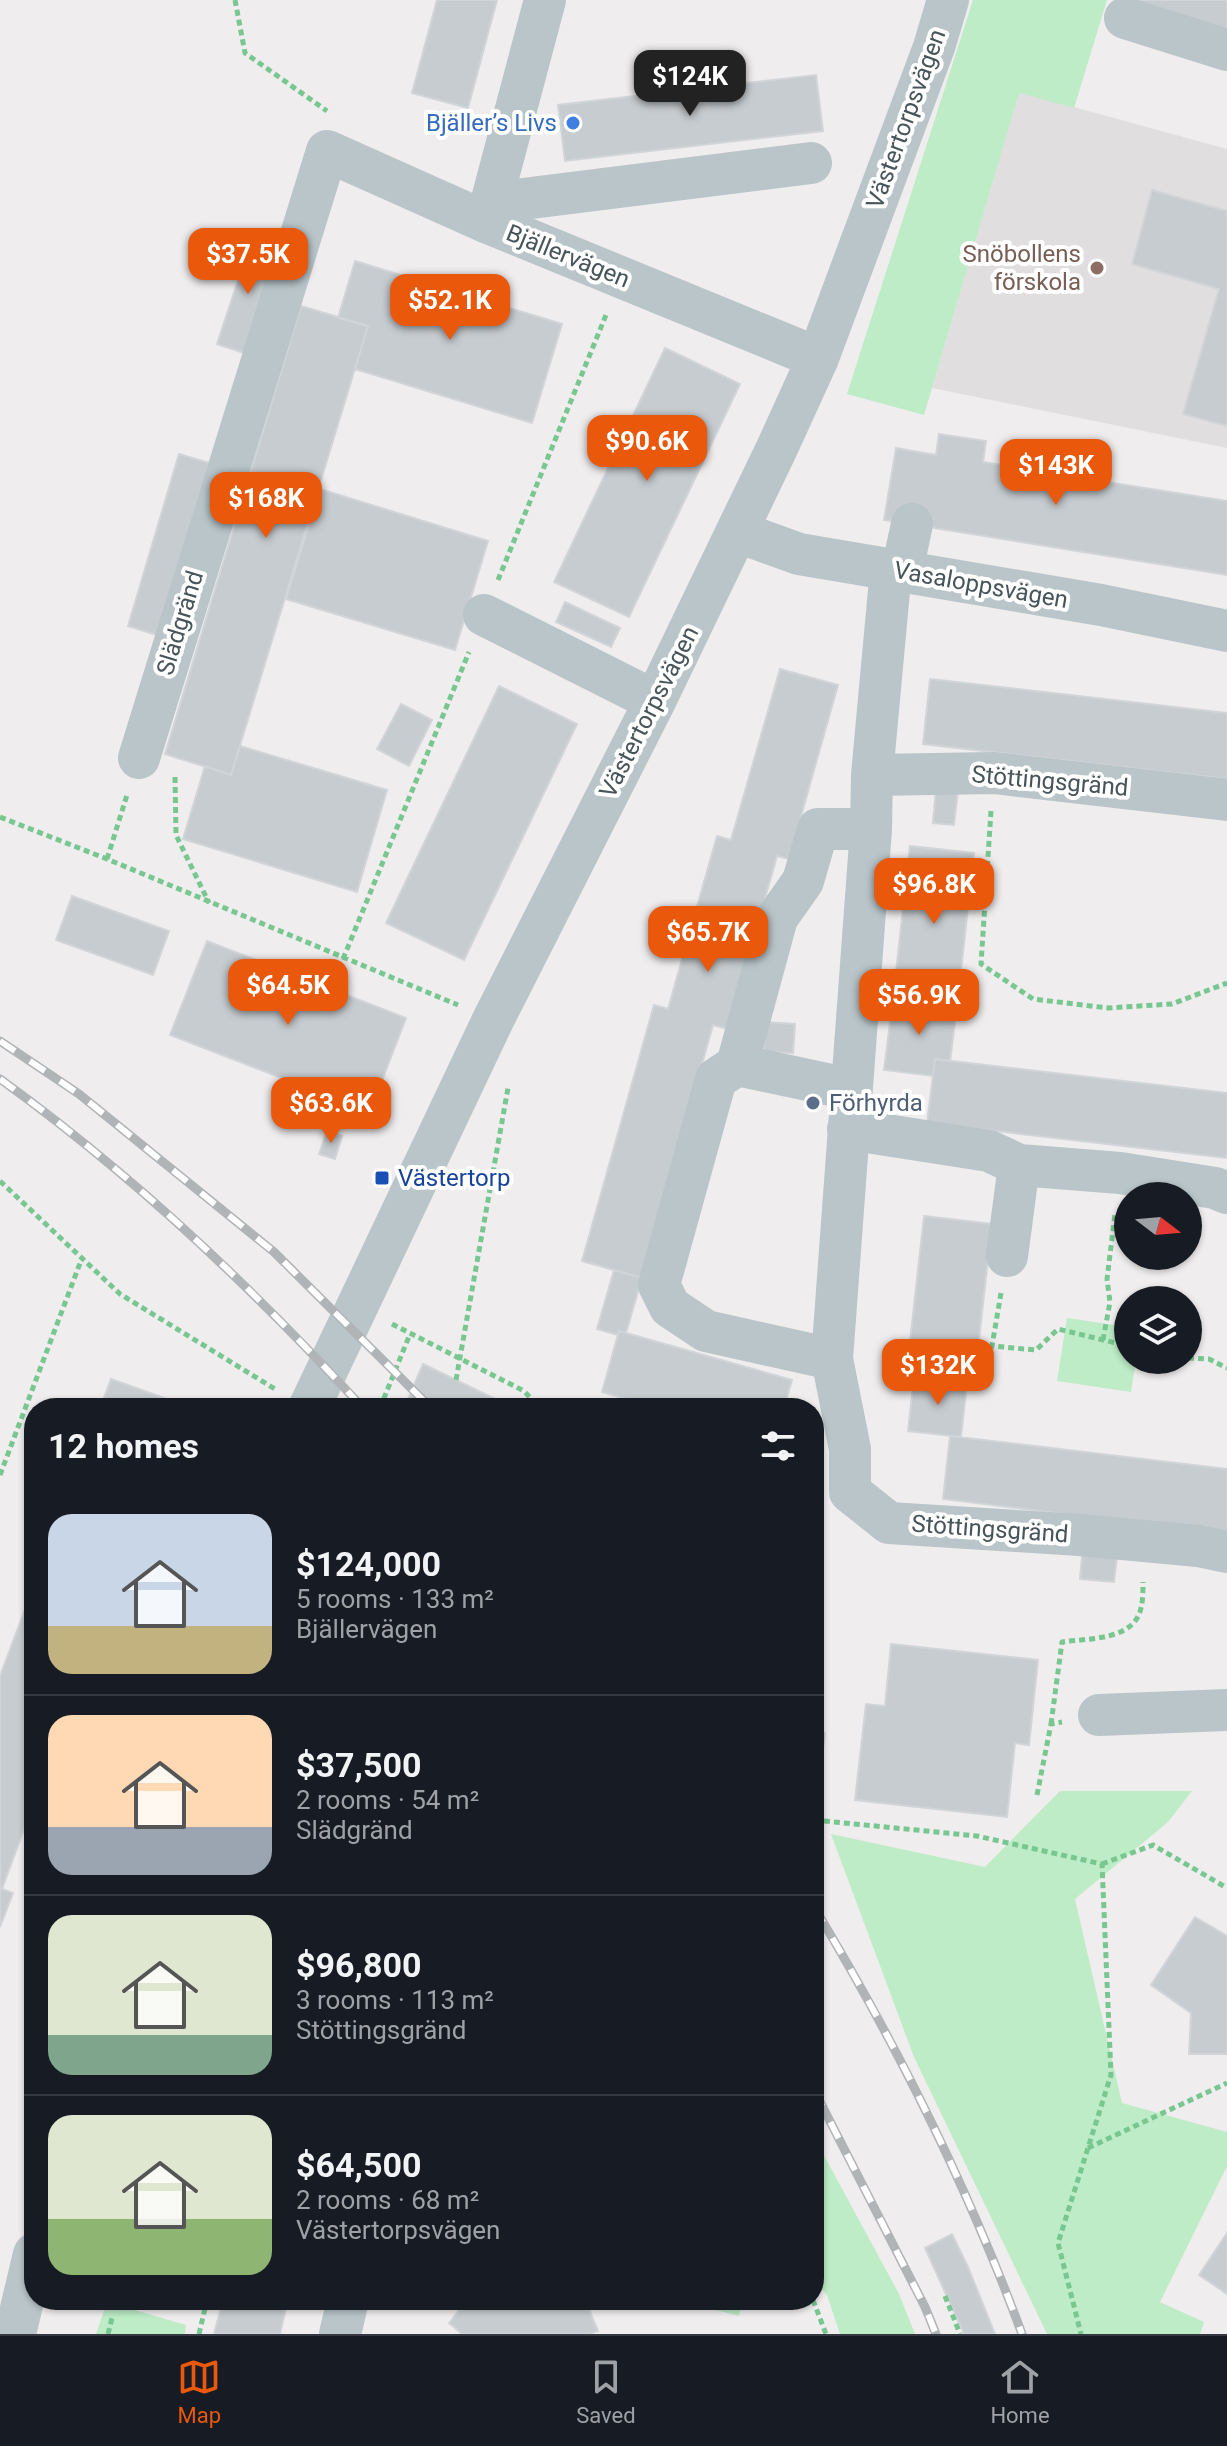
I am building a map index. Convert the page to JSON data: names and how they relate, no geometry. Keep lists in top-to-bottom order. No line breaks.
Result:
{"streets":{"street":["Västertorpsvägen","Bjällervägen","Vasaloppsvägen","Slädgränd","Stöttingsgränd"]},"crossings":[["Västertorpsvägen","Bjällervägen"],["Västertorpsvägen","Vasaloppsvägen"],["Bjällervägen","Slädgränd"],["Vasaloppsvägen","Stöttingsgränd"]],"places":{"other":["Bjäller’s Livs","Snöbollens förskola","Förhyrda"],"transit":["Västertorp"]},"north":"right","page":{"price":["$124K","$37.5K","$52.1K","$90.6K","$143K","$168K","$96.8K","$65.7K","$64.5K","$56.9K","$63.6K","$132K"],"heading":"12 homes","list":[{"name":"$124,000","note":"5 rooms · 133 m² · Bjällervägen"},{"name":"$37,500","note":"2 rooms · 54 m² · Slädgränd"},{"name":"$96,800","note":"3 rooms · 113 m² · Stöttingsgränd"},{"name":"$64,500","note":"2 rooms · 68 m² · Västertorpsvägen"}],"tabs":["Map","Saved","Home"]}}
